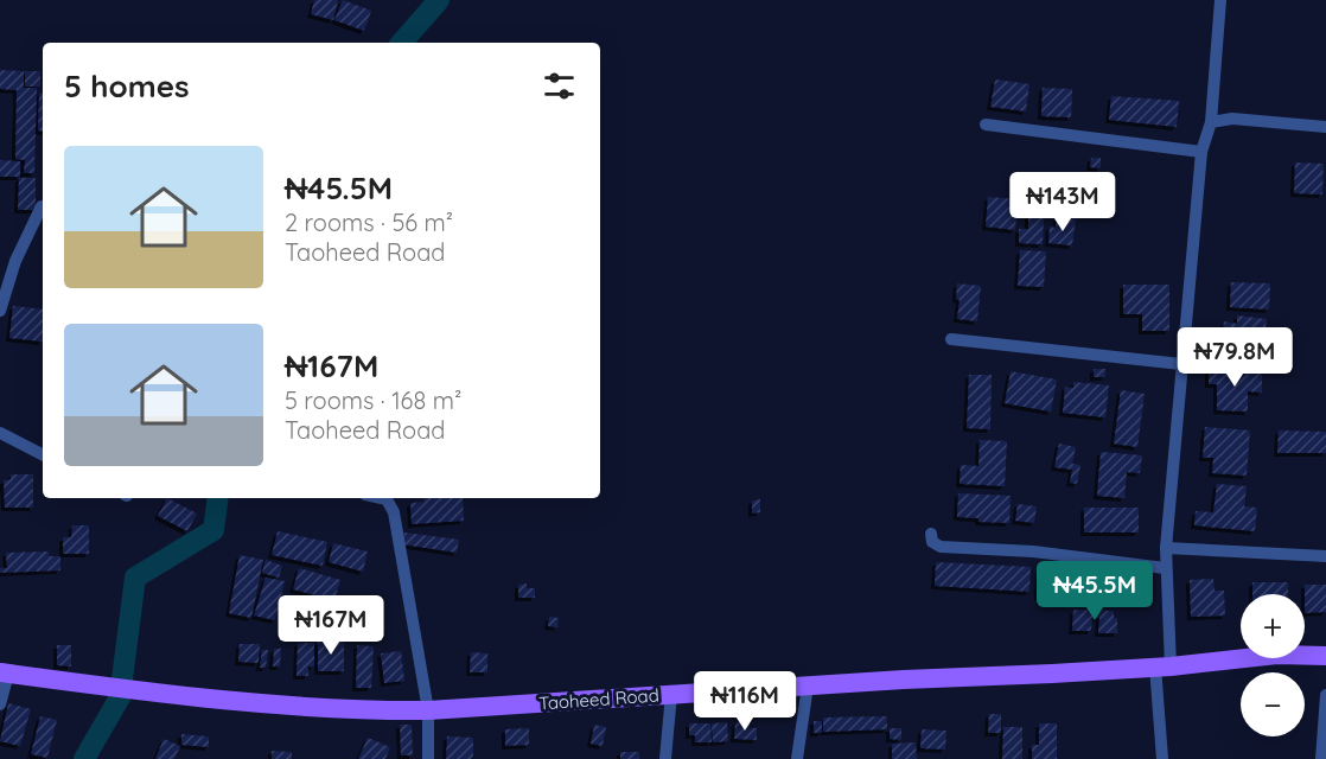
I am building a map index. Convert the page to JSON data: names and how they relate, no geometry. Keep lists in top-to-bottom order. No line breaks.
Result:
{"streets":{"main road":["Taoheed Road"]},"page":{"heading":"5 homes","list":[{"name":"₦45.5M","note":"2 rooms · 56 m² · Taoheed Road"},{"name":"₦167M","note":"5 rooms · 168 m² · Taoheed Road"}],"price":["₦143M","₦79.8M","₦45.5M","₦167M","₦116M"],"map_buttons":["+","−"]}}
